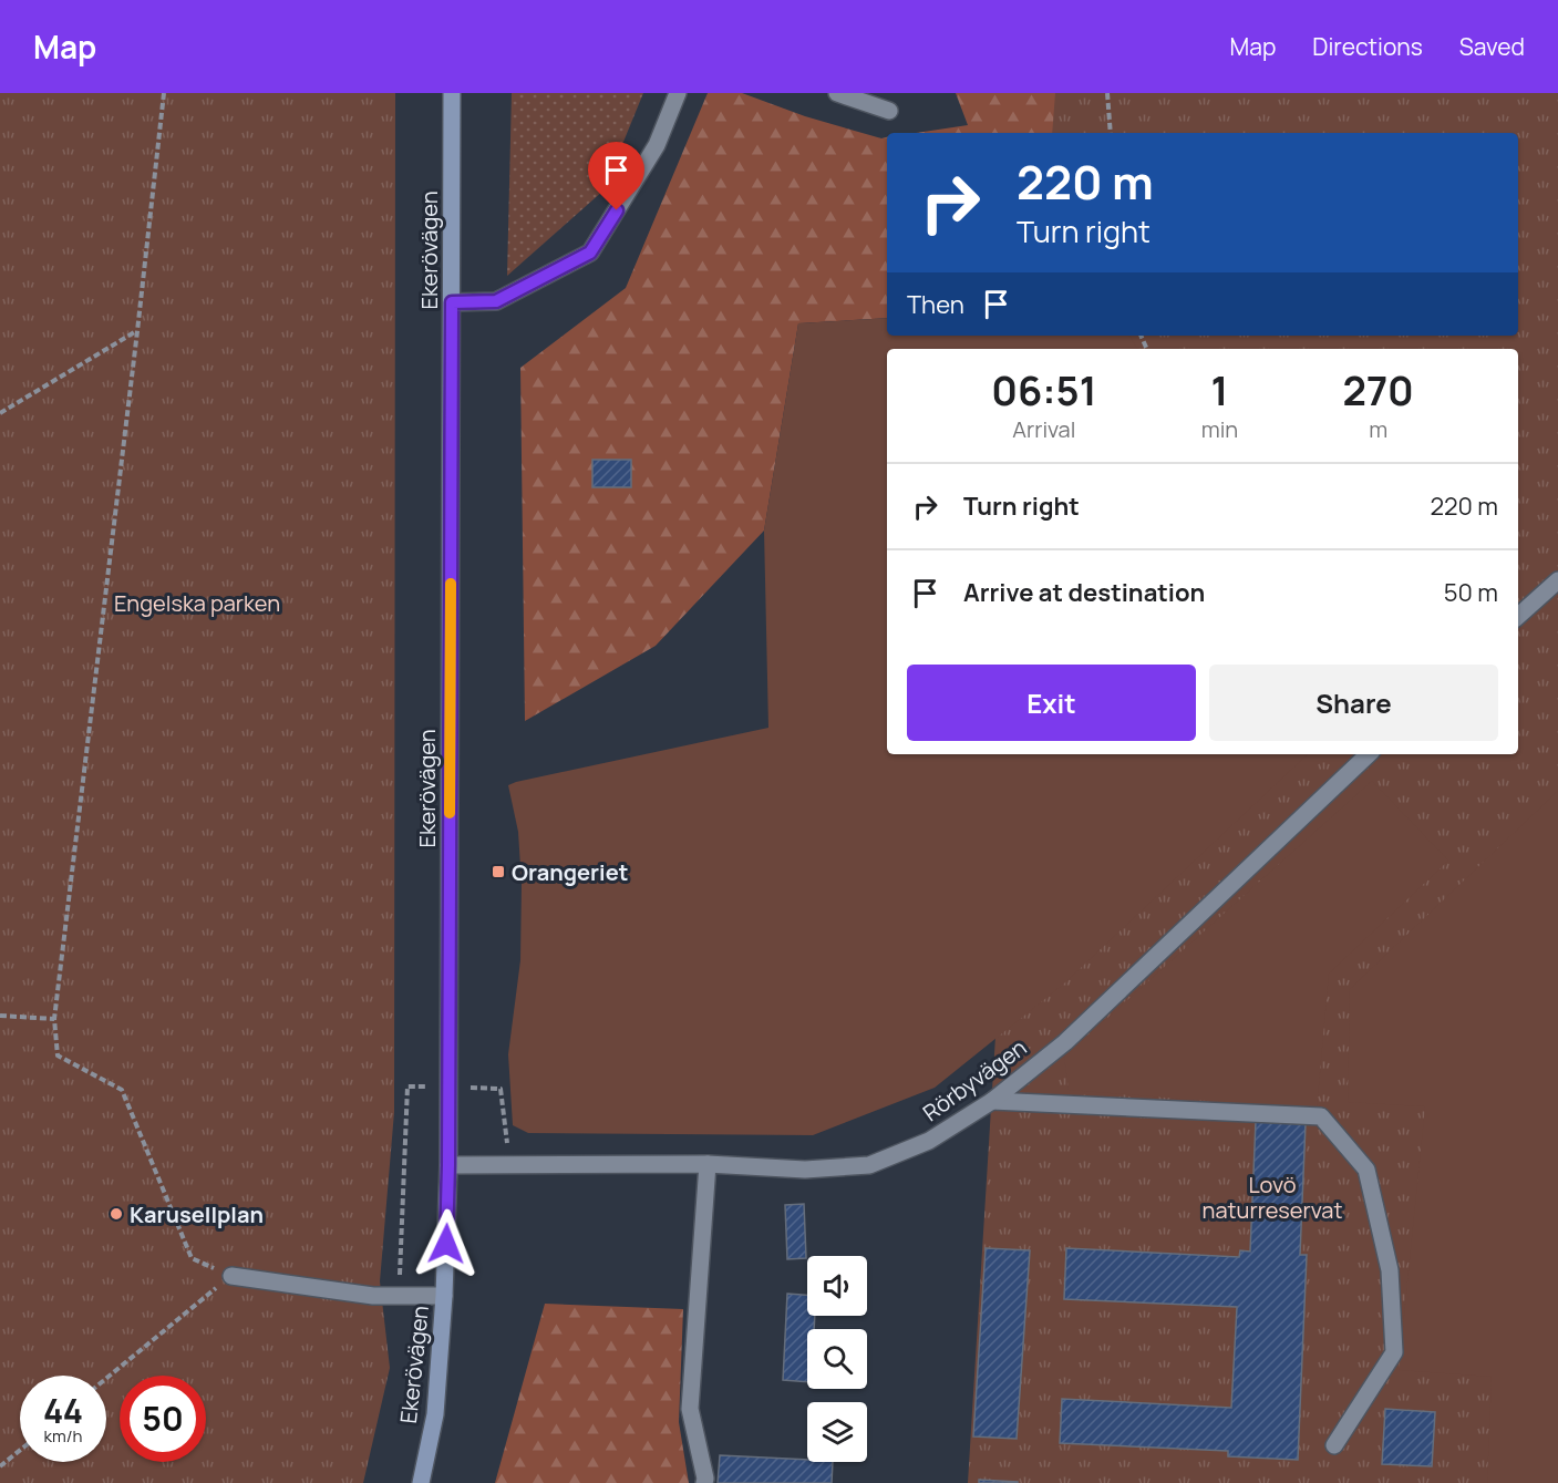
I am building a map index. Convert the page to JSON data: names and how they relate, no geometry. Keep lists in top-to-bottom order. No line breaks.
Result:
{"streets":{"main road":["Ekerövägen"],"street":["Rörbyvägen"]},"crossings":[["Ekerövägen","Rörbyvägen"]],"parks":["Engelska parken","Lovö naturreservat"],"places":{"transit":["Orangeriet"],"other":["Karusellplan"]},"page":{"header":"Map","nav":["Map","Directions","Saved"],"turn":["220 m","Turn right"],"then":"Then","eta":["06:51","Arrival","1","min","270","m"],"list":[{"name":"Turn right","value":"220 m"},{"name":"Arrive at destination","value":"50 m"}],"buttons":["Exit","Share"],"speed":"44 km/h","limit":"50"}}
